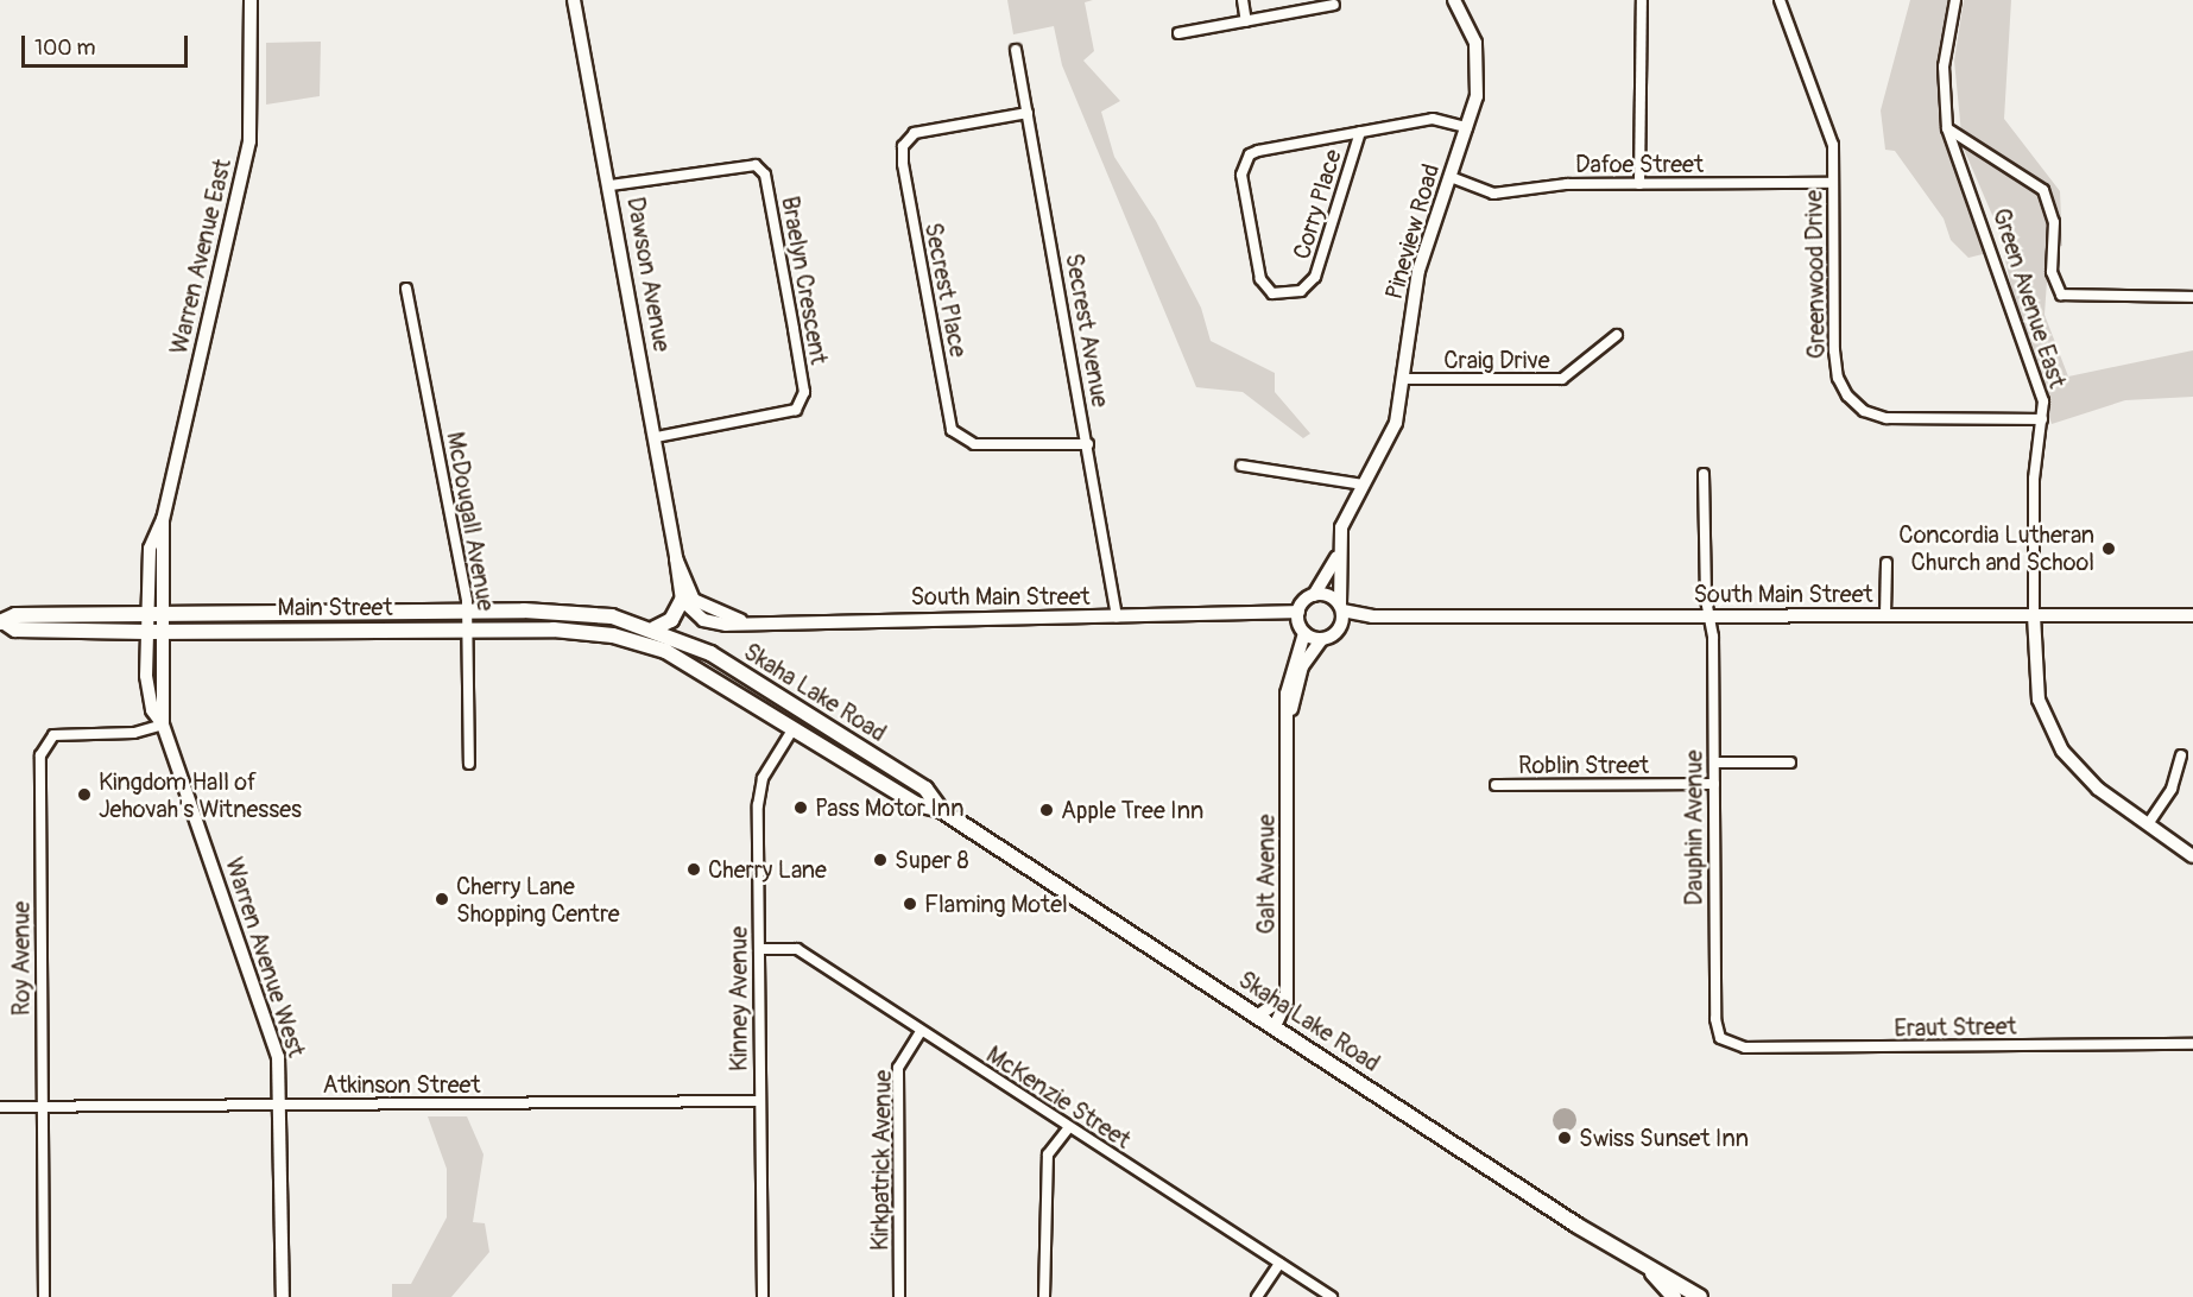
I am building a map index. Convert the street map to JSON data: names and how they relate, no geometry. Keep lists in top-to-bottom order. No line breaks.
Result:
{"streets":{"main road":["Main Street","Skaha Lake Road"],"street":["Dafoe Street","Corry Place","Pineview Road","Warren Avenue East","Dawson Avenue","Greenwood Drive","Braelyn Crescent","Secrest Place","Green Avenue East","Secrest Avenue","Craig Drive","McDougall Avenue","South Main Street","Roblin Street","Dauphin Avenue","Galt Avenue","Warren Avenue West","Roy Avenue","Kinney Avenue","Eraut Street","Atkinson Street","McKenzie Street","Kirkpatrick Avenue"]},"crossings":[["Dafoe Street","Pineview Road"],["Dafoe Street","Greenwood Drive"],["Corry Place","Pineview Road"],["Pineview Road","Craig Drive"],["Pineview Road","South Main Street"],["Pineview Road","Galt Avenue"],["Warren Avenue East","Main Street"],["Warren Avenue East","Warren Avenue West"],["Dawson Avenue","Braelyn Crescent"],["Dawson Avenue","South Main Street"],["Greenwood Drive","Green Avenue East"],["Secrest Place","Secrest Avenue"],["Green Avenue East","South Main Street"],["Secrest Avenue","South Main Street"],["McDougall Avenue","Main Street"],["South Main Street","Dauphin Avenue"],["South Main Street","Galt Avenue"],["Main Street","Skaha Lake Road"],["Main Street","Warren Avenue West"],["Skaha Lake Road","Galt Avenue"],["Skaha Lake Road","Kinney Avenue"],["Roblin Street","Dauphin Avenue"],["Dauphin Avenue","Eraut Street"],["Warren Avenue West","Roy Avenue"],["Warren Avenue West","Atkinson Street"],["Roy Avenue","Atkinson Street"],["Kinney Avenue","Atkinson Street"],["Kinney Avenue","McKenzie Street"],["McKenzie Street","Kirkpatrick Avenue"]],"places":["Concordia Lutheran Church and School","Kingdom Hall of Jehovah's Witnesses","Pass Motor Inn","Apple Tree Inn","Super 8","Cherry Lane","Cherry Lane Shopping Centre","Flaming Motel","Swiss Sunset Inn"],"scale_bar":"100 m"}
